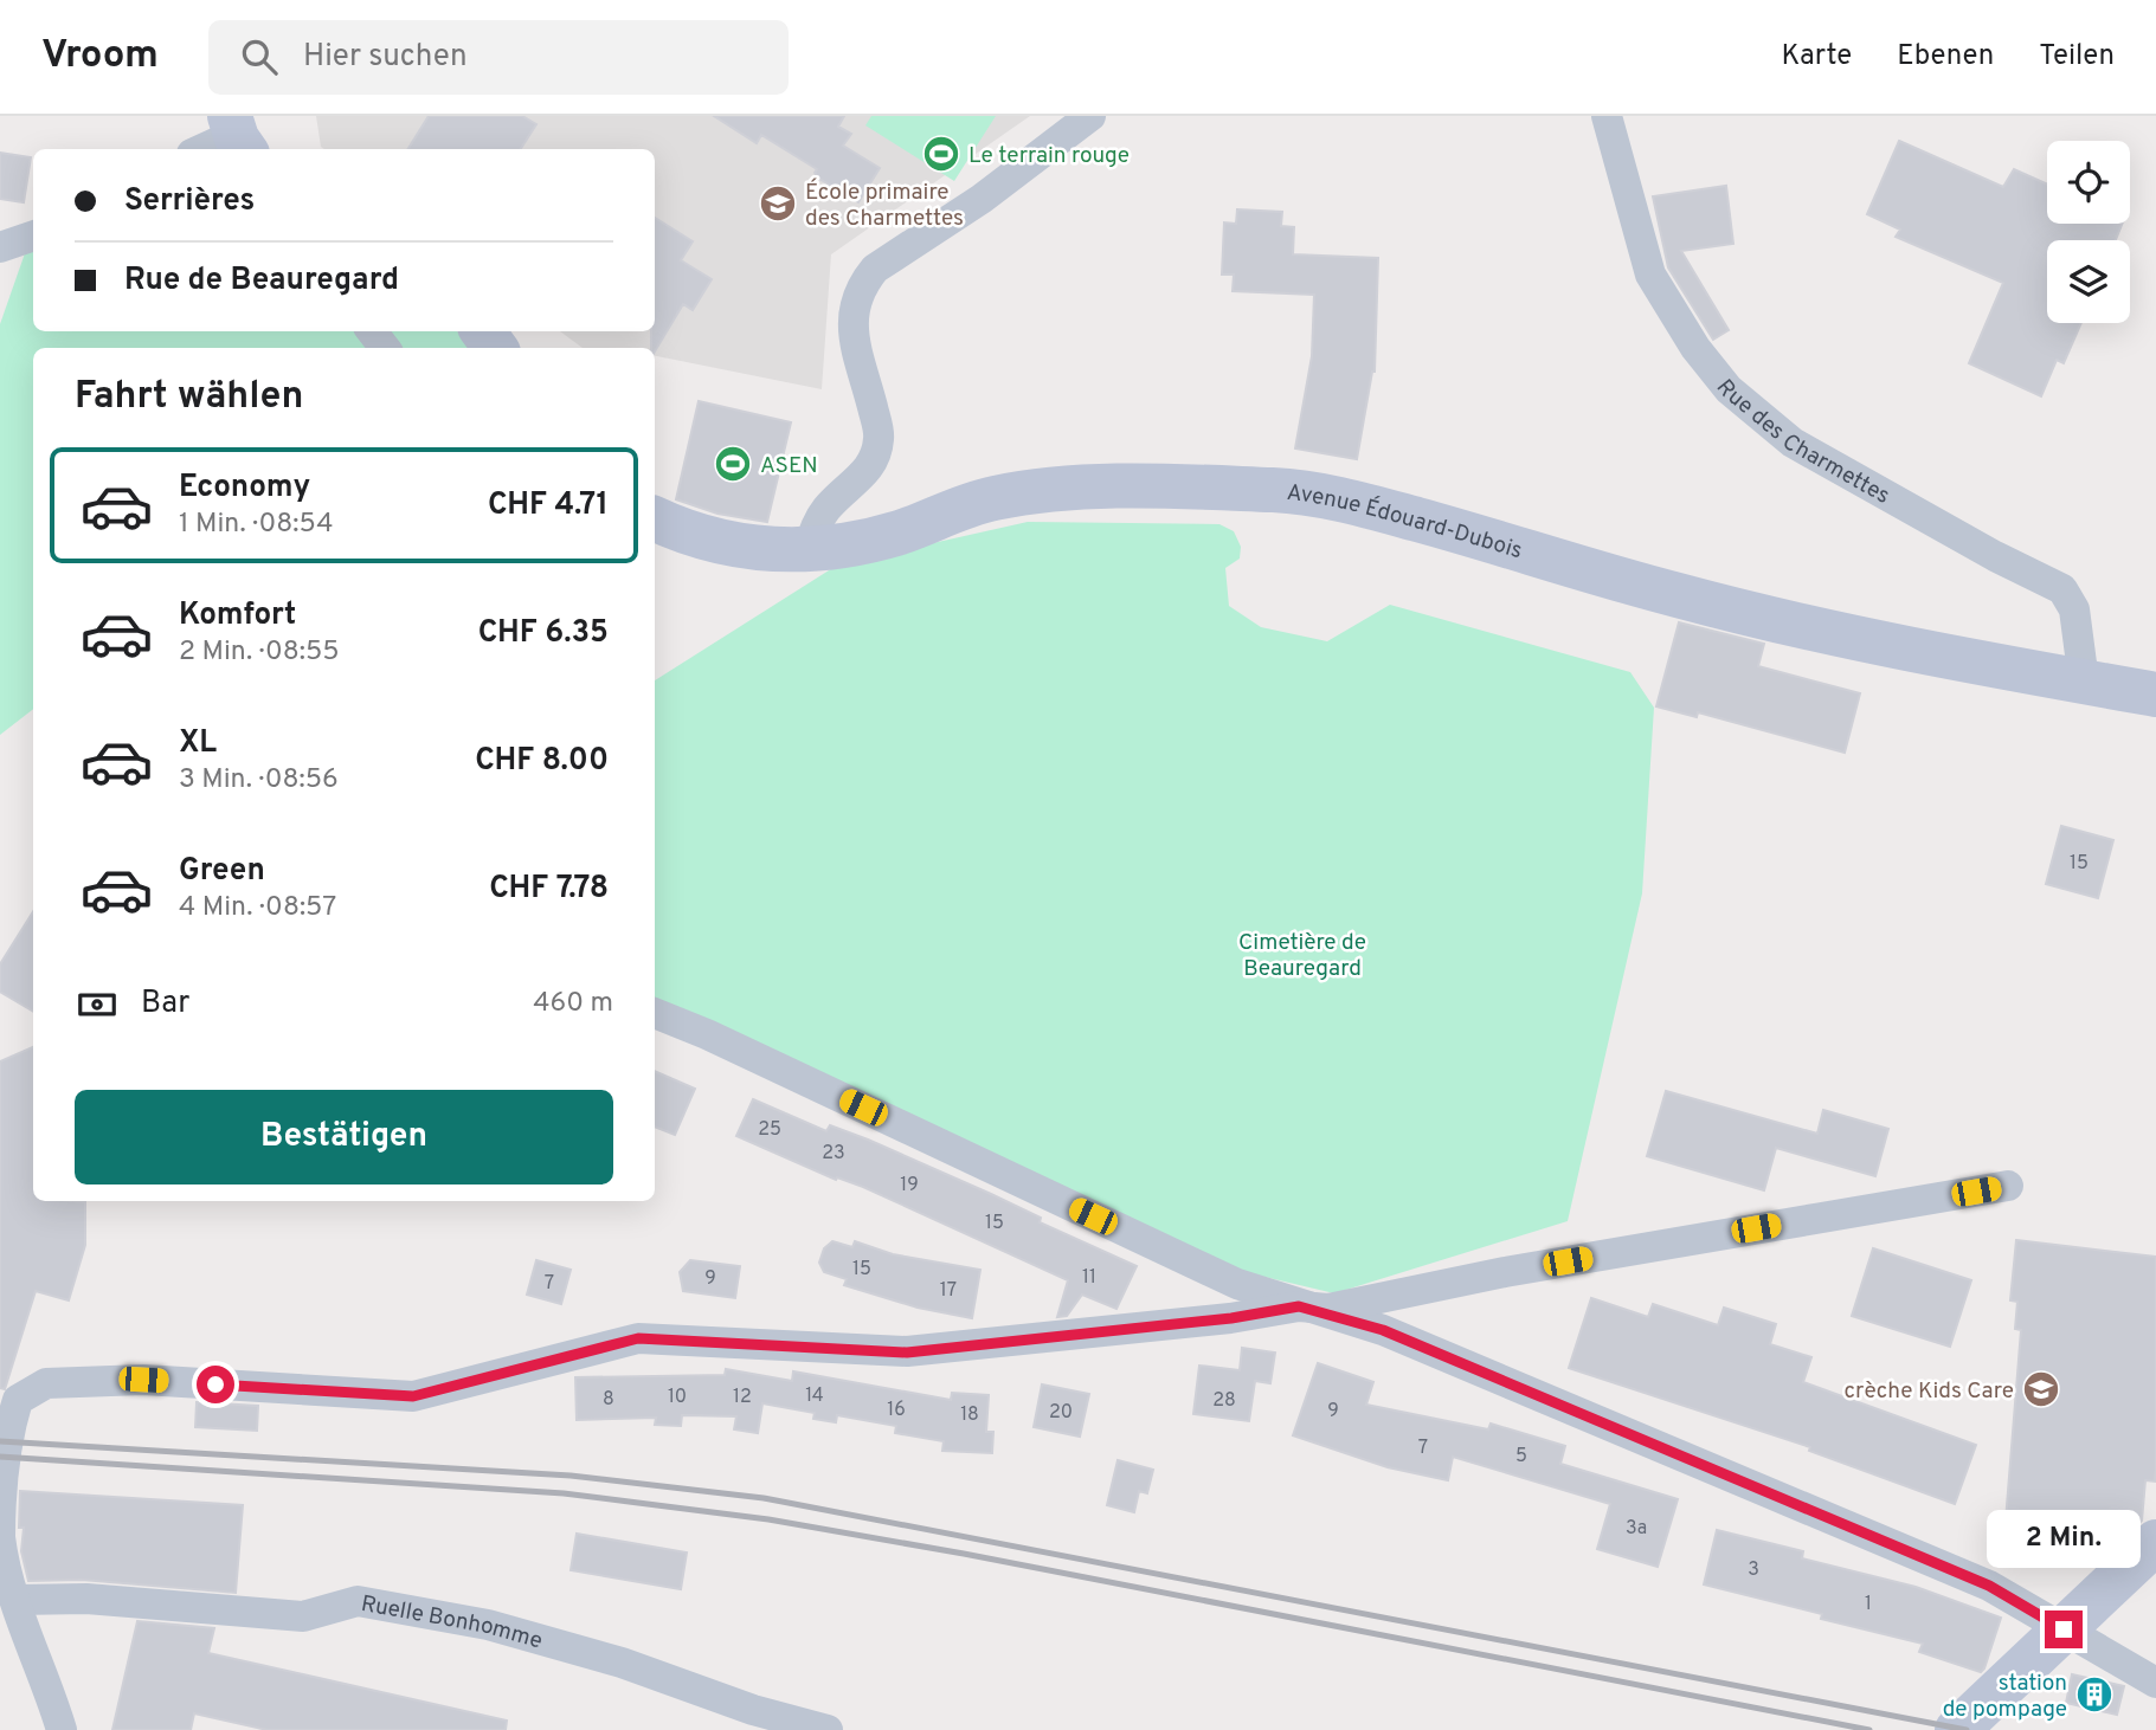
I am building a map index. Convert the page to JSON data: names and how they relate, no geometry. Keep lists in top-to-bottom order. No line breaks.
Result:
{"streets":{"street":["Rue des Charmettes","Avenue Édouard-Dubois","Ruelle Bonhomme"]},"crossings":[["Rue des Charmettes","Avenue Édouard-Dubois"]],"parks":["Cimetière de Beauregard"],"places":{"sports":["Le terrain rouge","ASEN"],"school or university":["École primaire des Charmettes","crèche Kids Care"],"building":["station de pompage"]},"house_numbers":["15","25","23","19","15","15","11","9","7","17","14","10","12","8","28","16","9","20","18","7","5","3a","3","1"],"page":{"header":"Vroom","search":"Hier suchen","nav":["Karte","Ebenen","Teilen"],"banner":["Serrières","Rue de Beauregard"],"heading":"Fahrt wählen","list":[{"name":"Economy","note":"1 Min. · 08:54","value":"CHF 4.71"},{"name":"Komfort","note":"2 Min. · 08:55","value":"CHF 6.35"},{"name":"XL","note":"3 Min. · 08:56","value":"CHF 8.00"},{"name":"Green","note":"4 Min. · 08:57","value":"CHF 7.78"}],"pay":["Bar","460 m"],"buttons":"Bestätigen","bubble":"2 Min."}}
